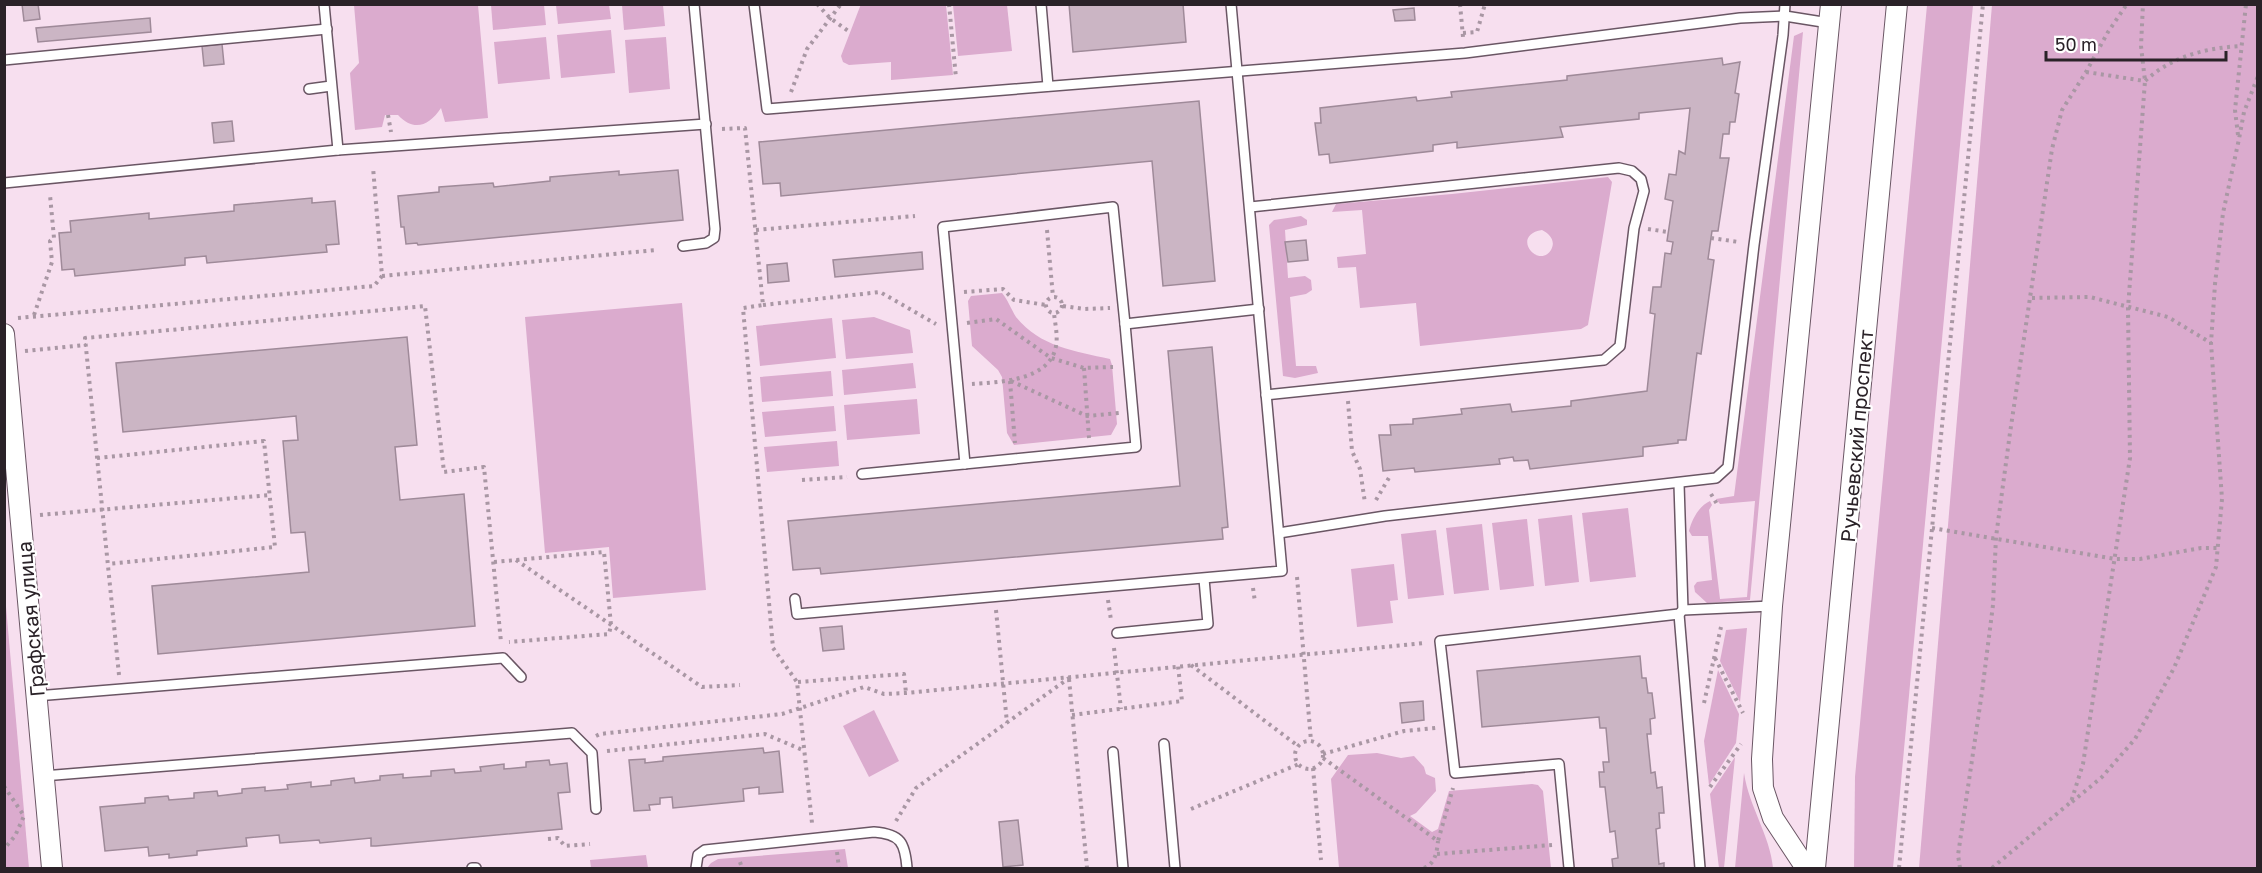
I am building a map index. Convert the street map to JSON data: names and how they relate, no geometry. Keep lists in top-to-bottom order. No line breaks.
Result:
{"streets":{"street":["Ручьевский проспект","Графская улица"]},"scale_bar":"50 m"}
